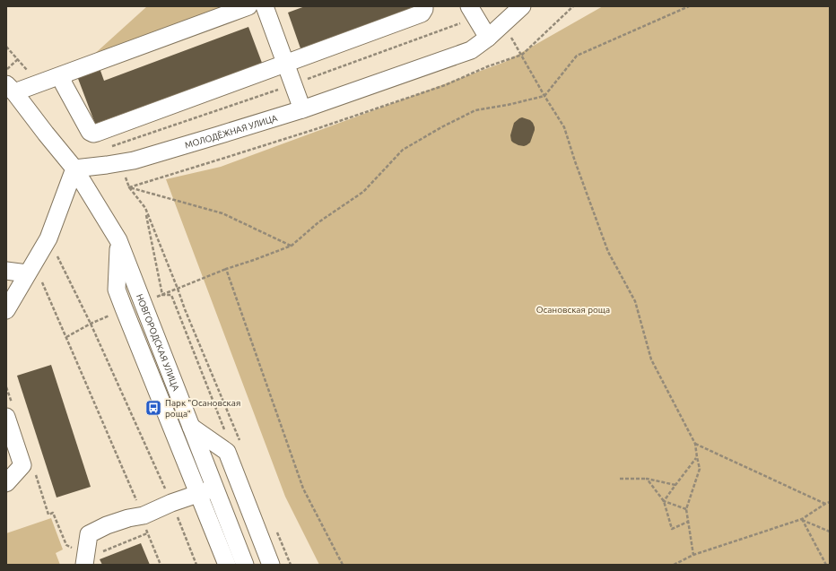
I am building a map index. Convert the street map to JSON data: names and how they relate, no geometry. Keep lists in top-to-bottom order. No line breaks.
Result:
{"streets":{"street":["МОЛОДЁЖНАЯ УЛИЦА","НОВГОРОДСКАЯ УЛИЦА"]},"crossings":[["МОЛОДЁЖНАЯ УЛИЦА","НОВГОРОДСКАЯ УЛИЦА"]],"parks":["Осановская роща"],"places":{"bus stop":["Парк \"Осановская роща\""]}}
